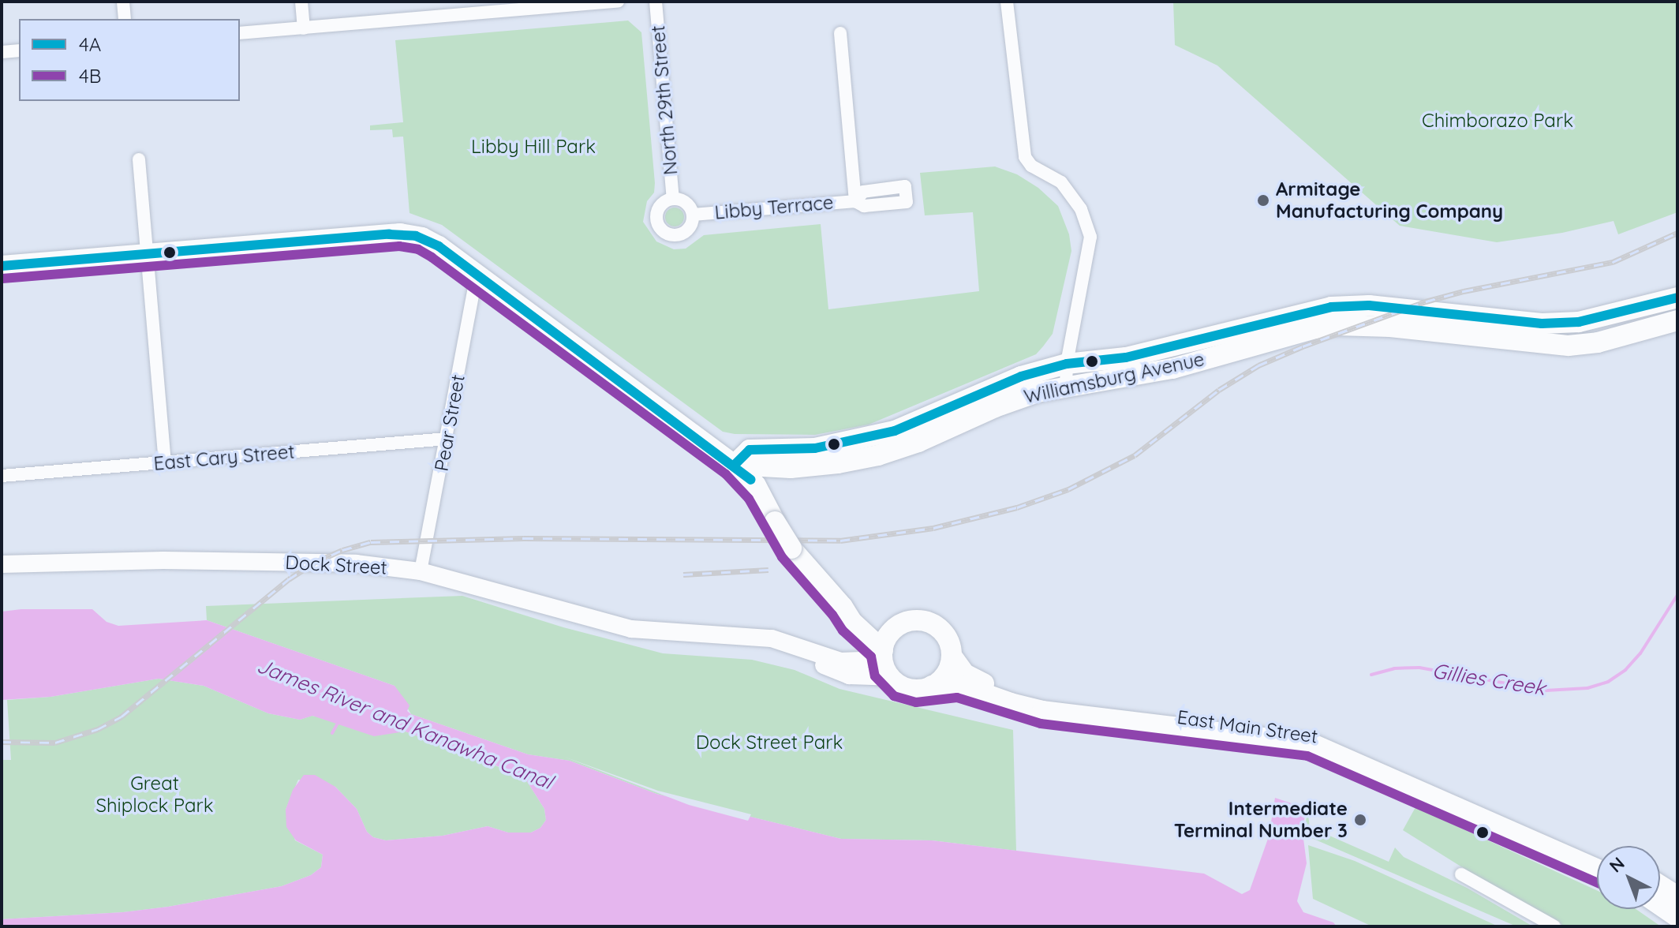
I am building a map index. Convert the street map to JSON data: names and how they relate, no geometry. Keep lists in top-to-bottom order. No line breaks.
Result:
{"streets":{"main road":["Williamsburg Avenue","Dock Street","East Main Street"],"street":["North 29th Street","Libby Terrace","Pear Street","East Cary Street"]},"crossings":[["North 29th Street","Libby Terrace"],["Pear Street","East Cary Street"],["Pear Street","Dock Street"],["Dock Street","East Main Street"]],"water":["Gillies Creek","James River and Kanawha Canal"],"parks":["Chimborazo Park","Libby Hill Park","Dock Street Park","Great Shiplock Park"],"places":["Armitage Manufacturing Company","Intermediate Terminal Number 3"],"lines":["transit line 4A","transit line 4B"],"legend":["4A","4B"],"north":"top left"}
